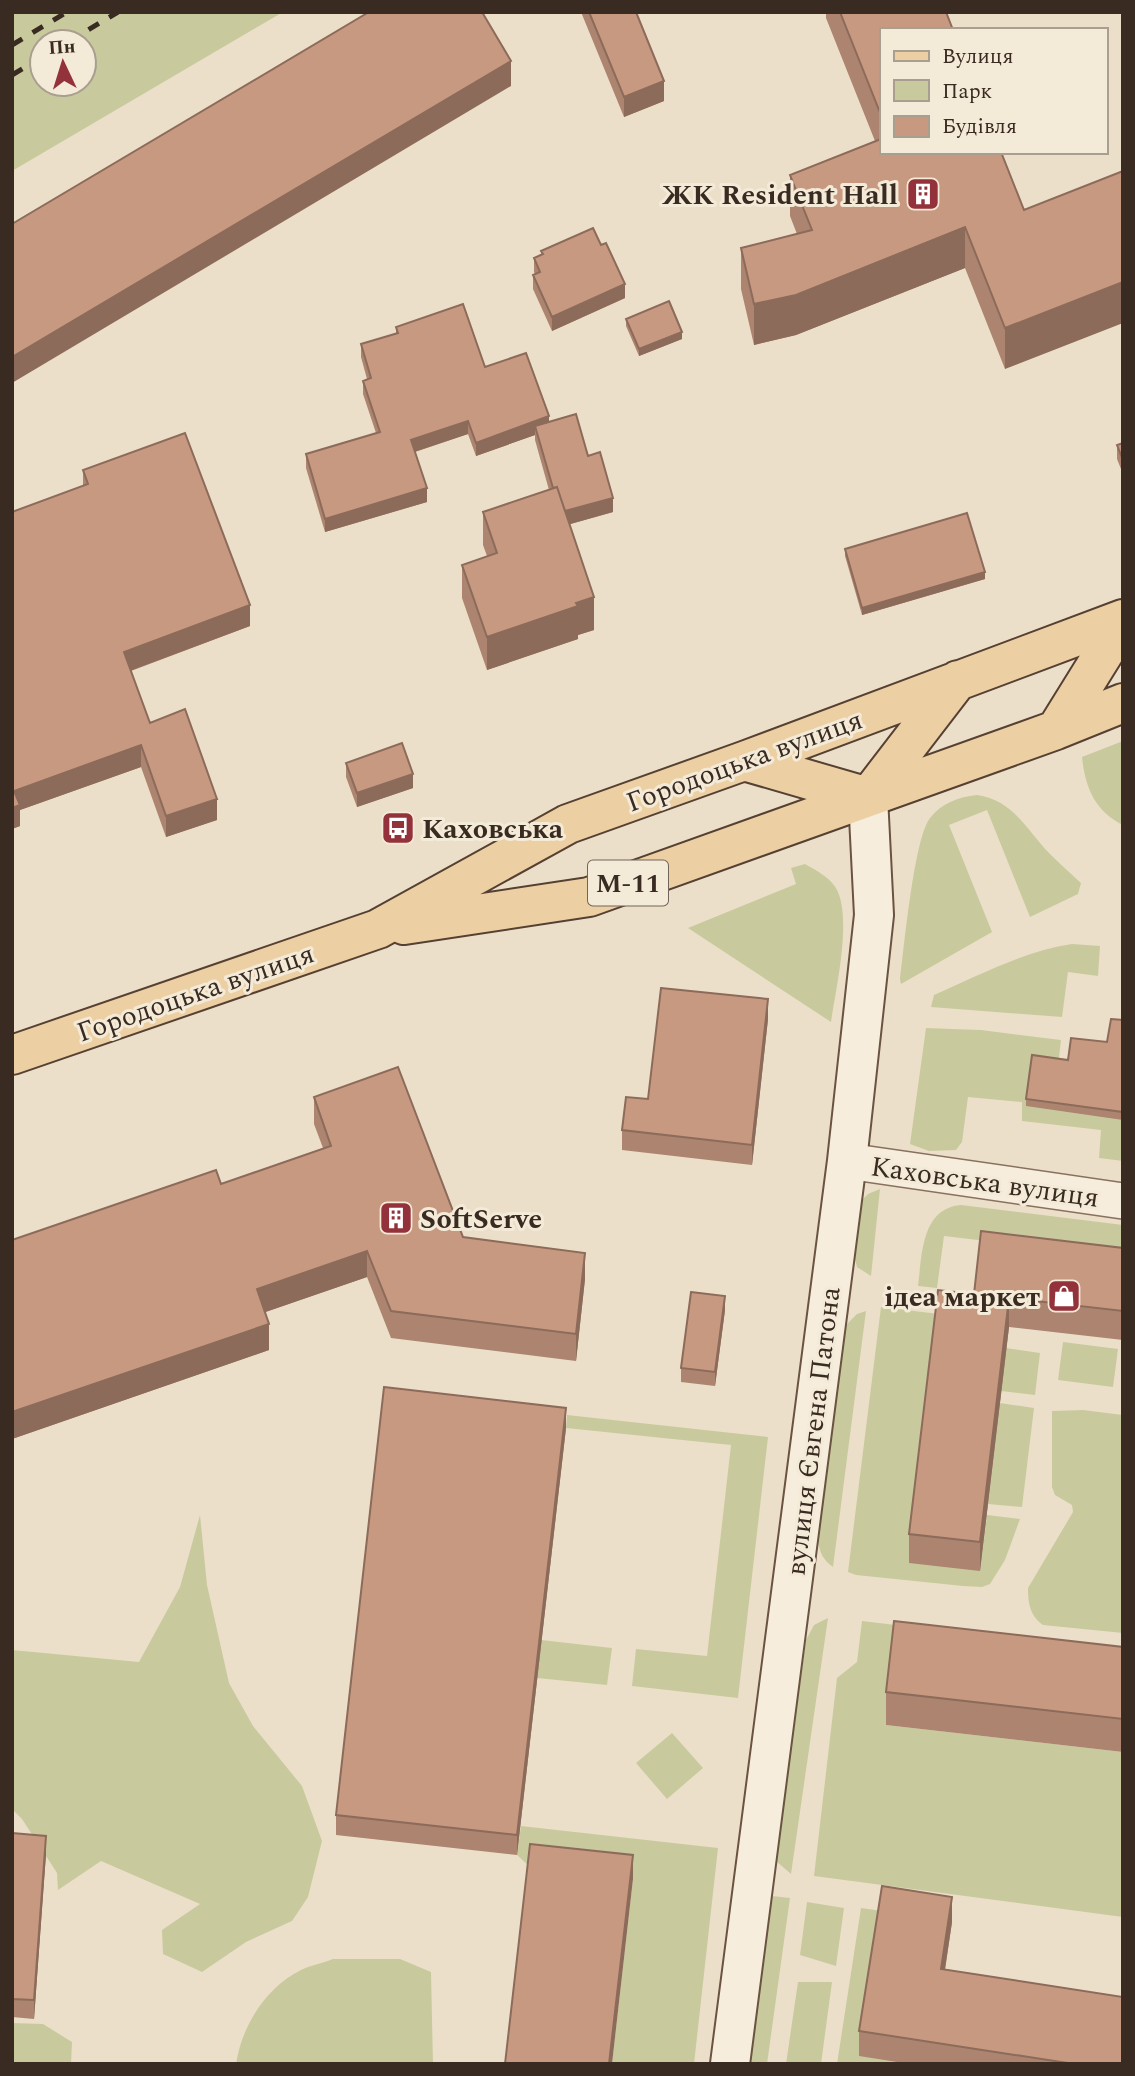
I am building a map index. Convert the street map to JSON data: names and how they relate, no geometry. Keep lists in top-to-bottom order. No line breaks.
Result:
{"streets":{"main road":["Городоцька вулиця","М-11"],"street":["Каховська вулиця","вулиця Євгена Патона"]},"crossings":[["Городоцька вулиця","вулиця Євгена Патона"],["Каховська вулиця","вулиця Євгена Патона"]],"places":{"building":["ЖК Resident Hall","SoftServe"],"bus stop":["Каховська"],"shop":["ідеа маркет"]},"legend":["Вулиця","Парк","Будівля"],"north":"top"}
